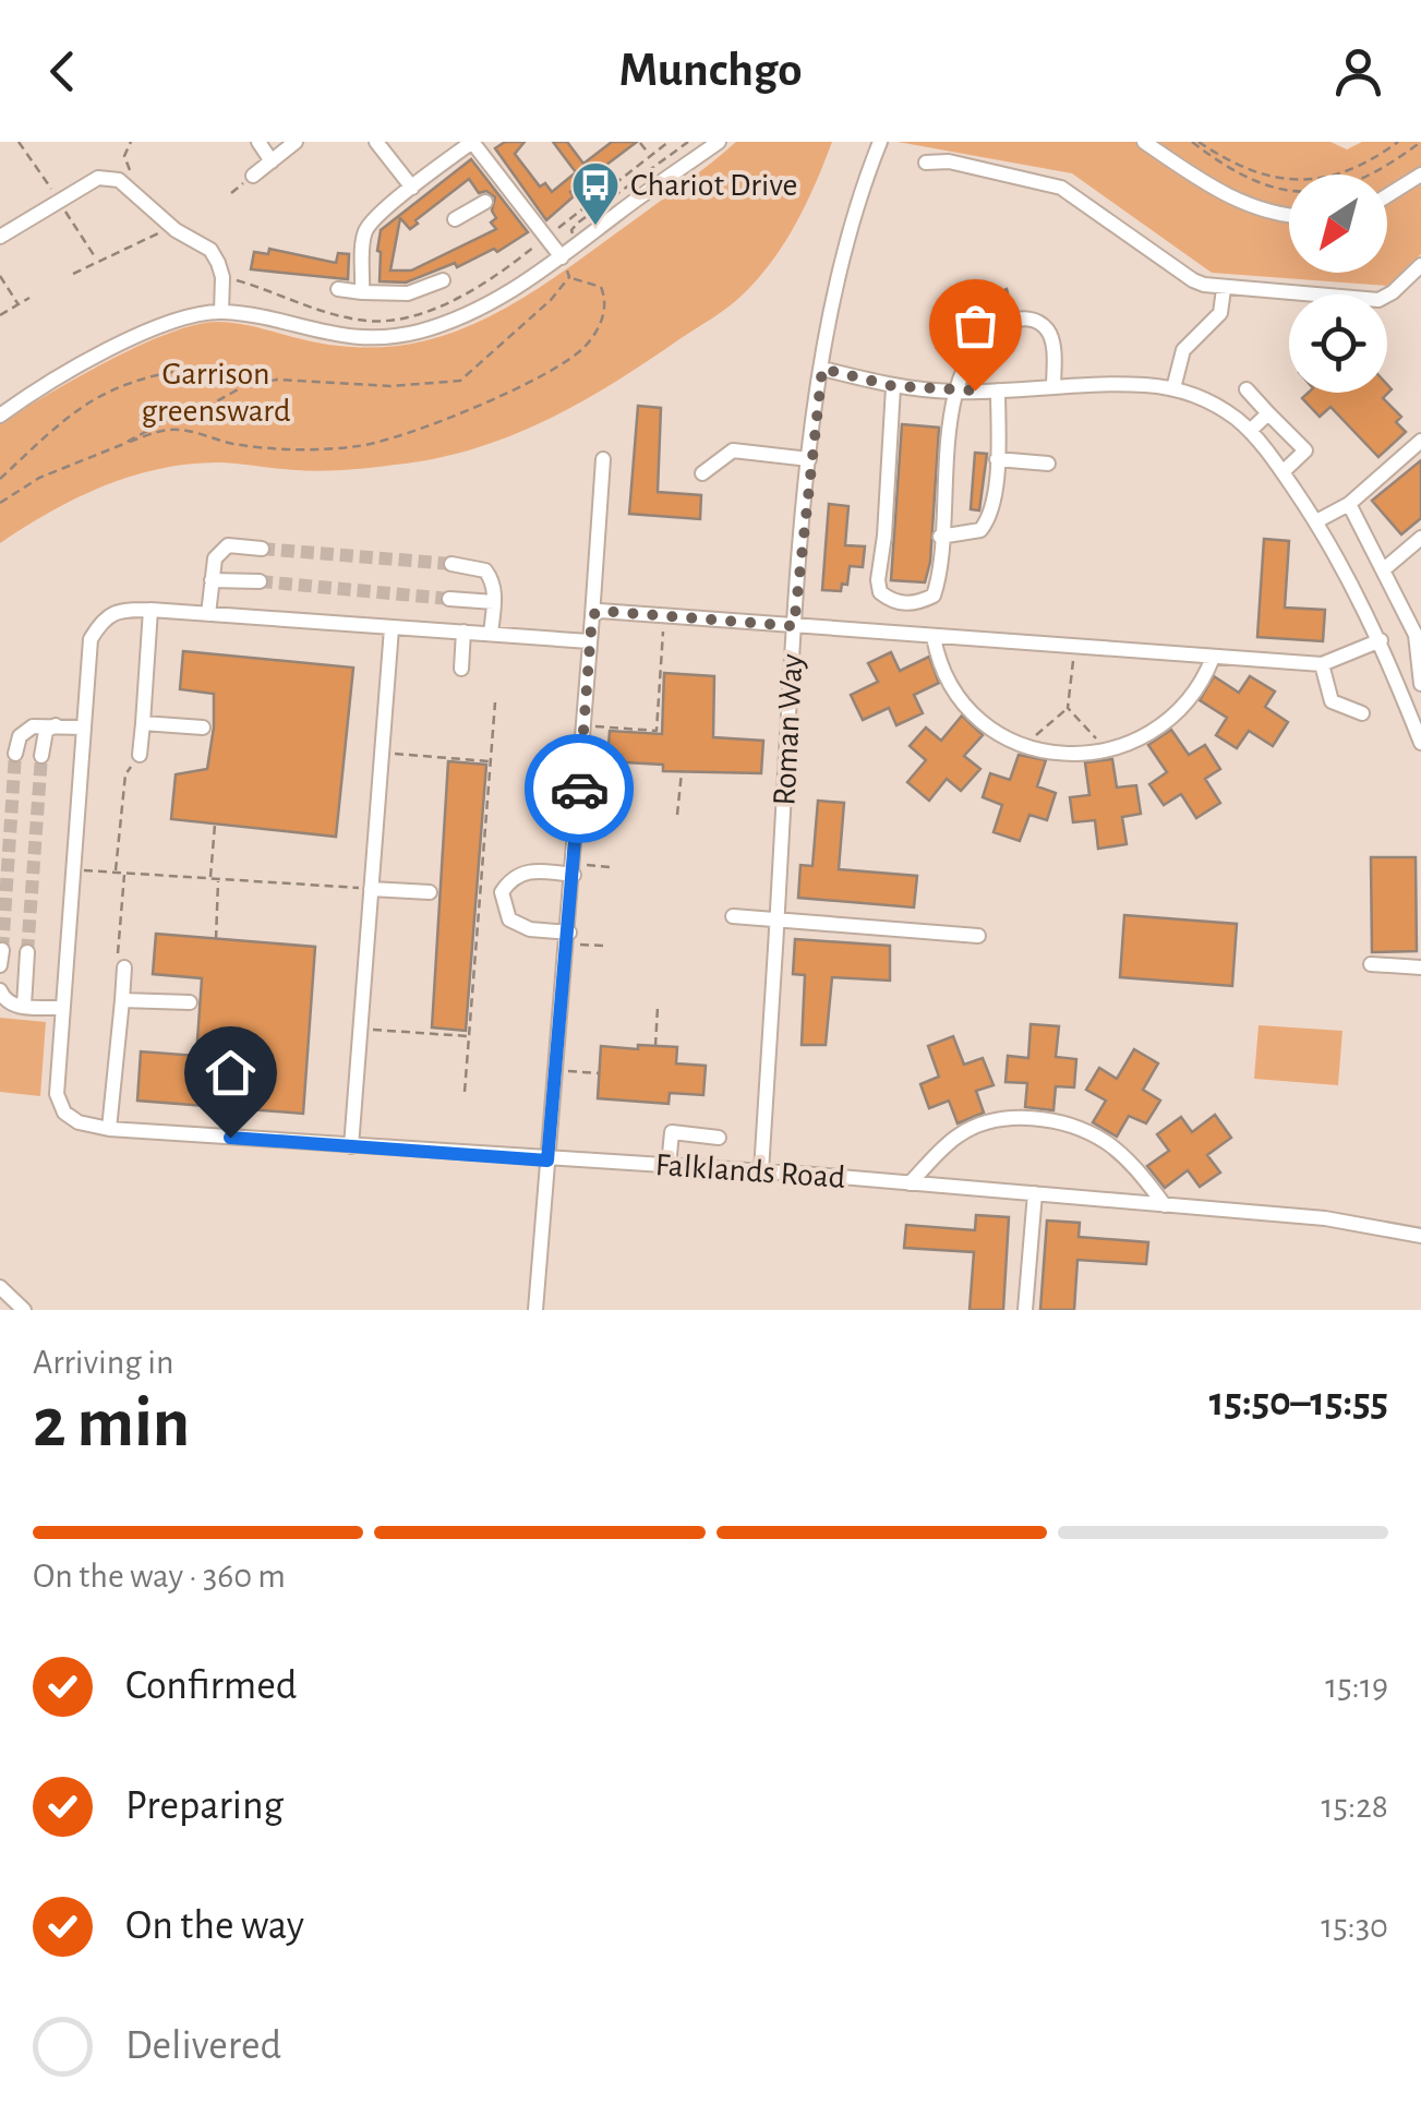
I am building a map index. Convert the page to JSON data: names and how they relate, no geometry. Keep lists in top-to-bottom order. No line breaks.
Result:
{"streets":{"street":["Roman Way","Falklands Road"]},"crossings":[["Roman Way","Falklands Road"]],"parks":["Garrison greensward"],"places":{"bus stop":["Chariot Drive"]},"north":"bottom left","page":{"header":"Munchgo","heading":["2 min","Arriving in","15:50–15:55"],"bar":"On the way · 360 m","list":[["Confirmed","15:19"],["Preparing","15:28"],["On the way","15:30"],"Delivered"]}}
